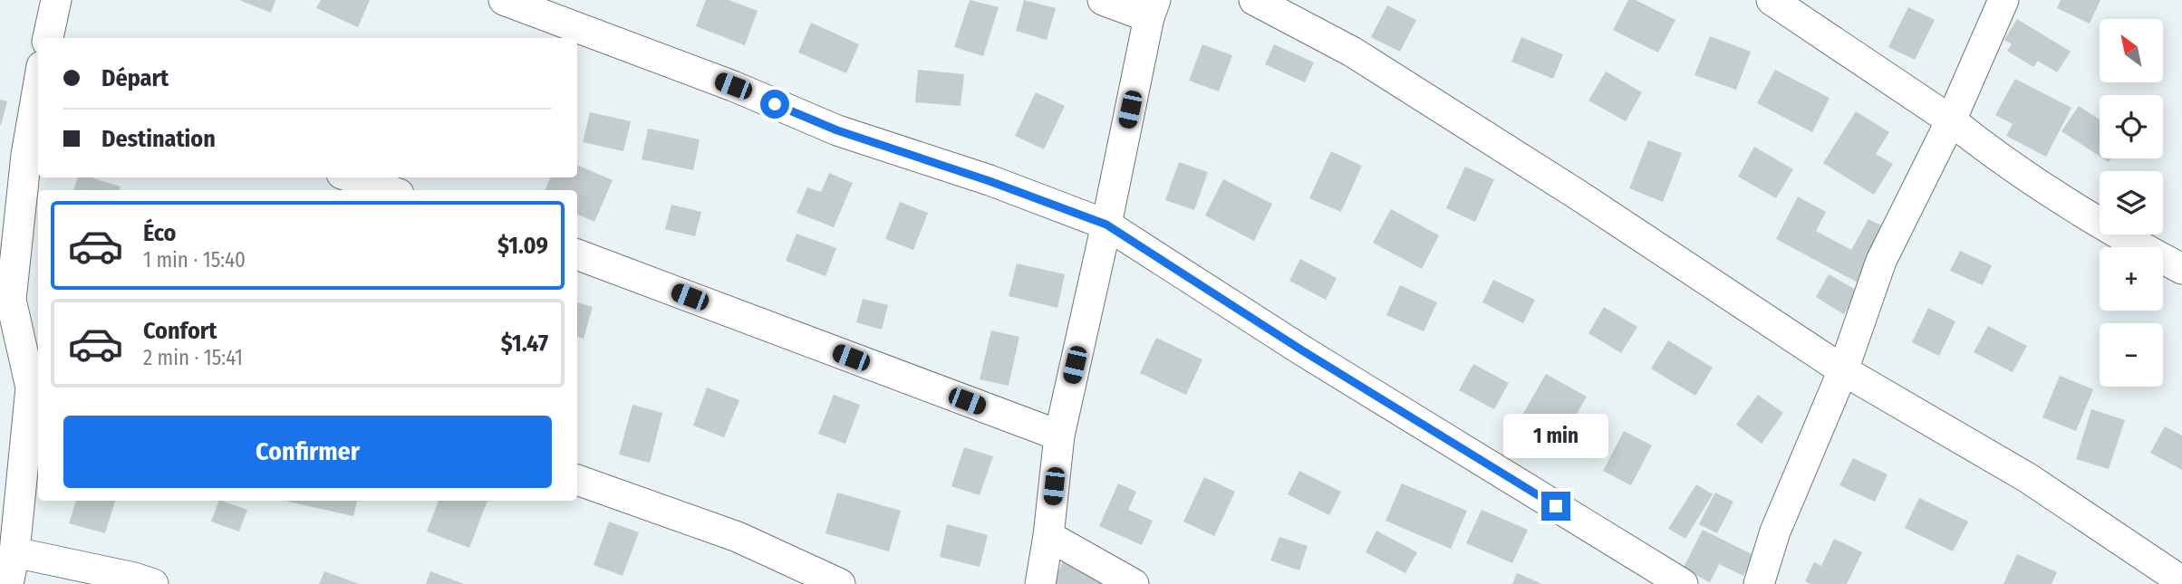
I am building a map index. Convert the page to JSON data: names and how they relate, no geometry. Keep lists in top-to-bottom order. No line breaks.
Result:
{"north":"top left","page":{"map_buttons":["+","−"],"banner":["Départ","Destination"],"list":[{"name":"Éco","note":"1 min · 15:40","value":"$1.09"},{"name":"Confort","note":"2 min · 15:41","value":"$1.47"}],"buttons":"Confirmer","bubble":"1 min"}}
